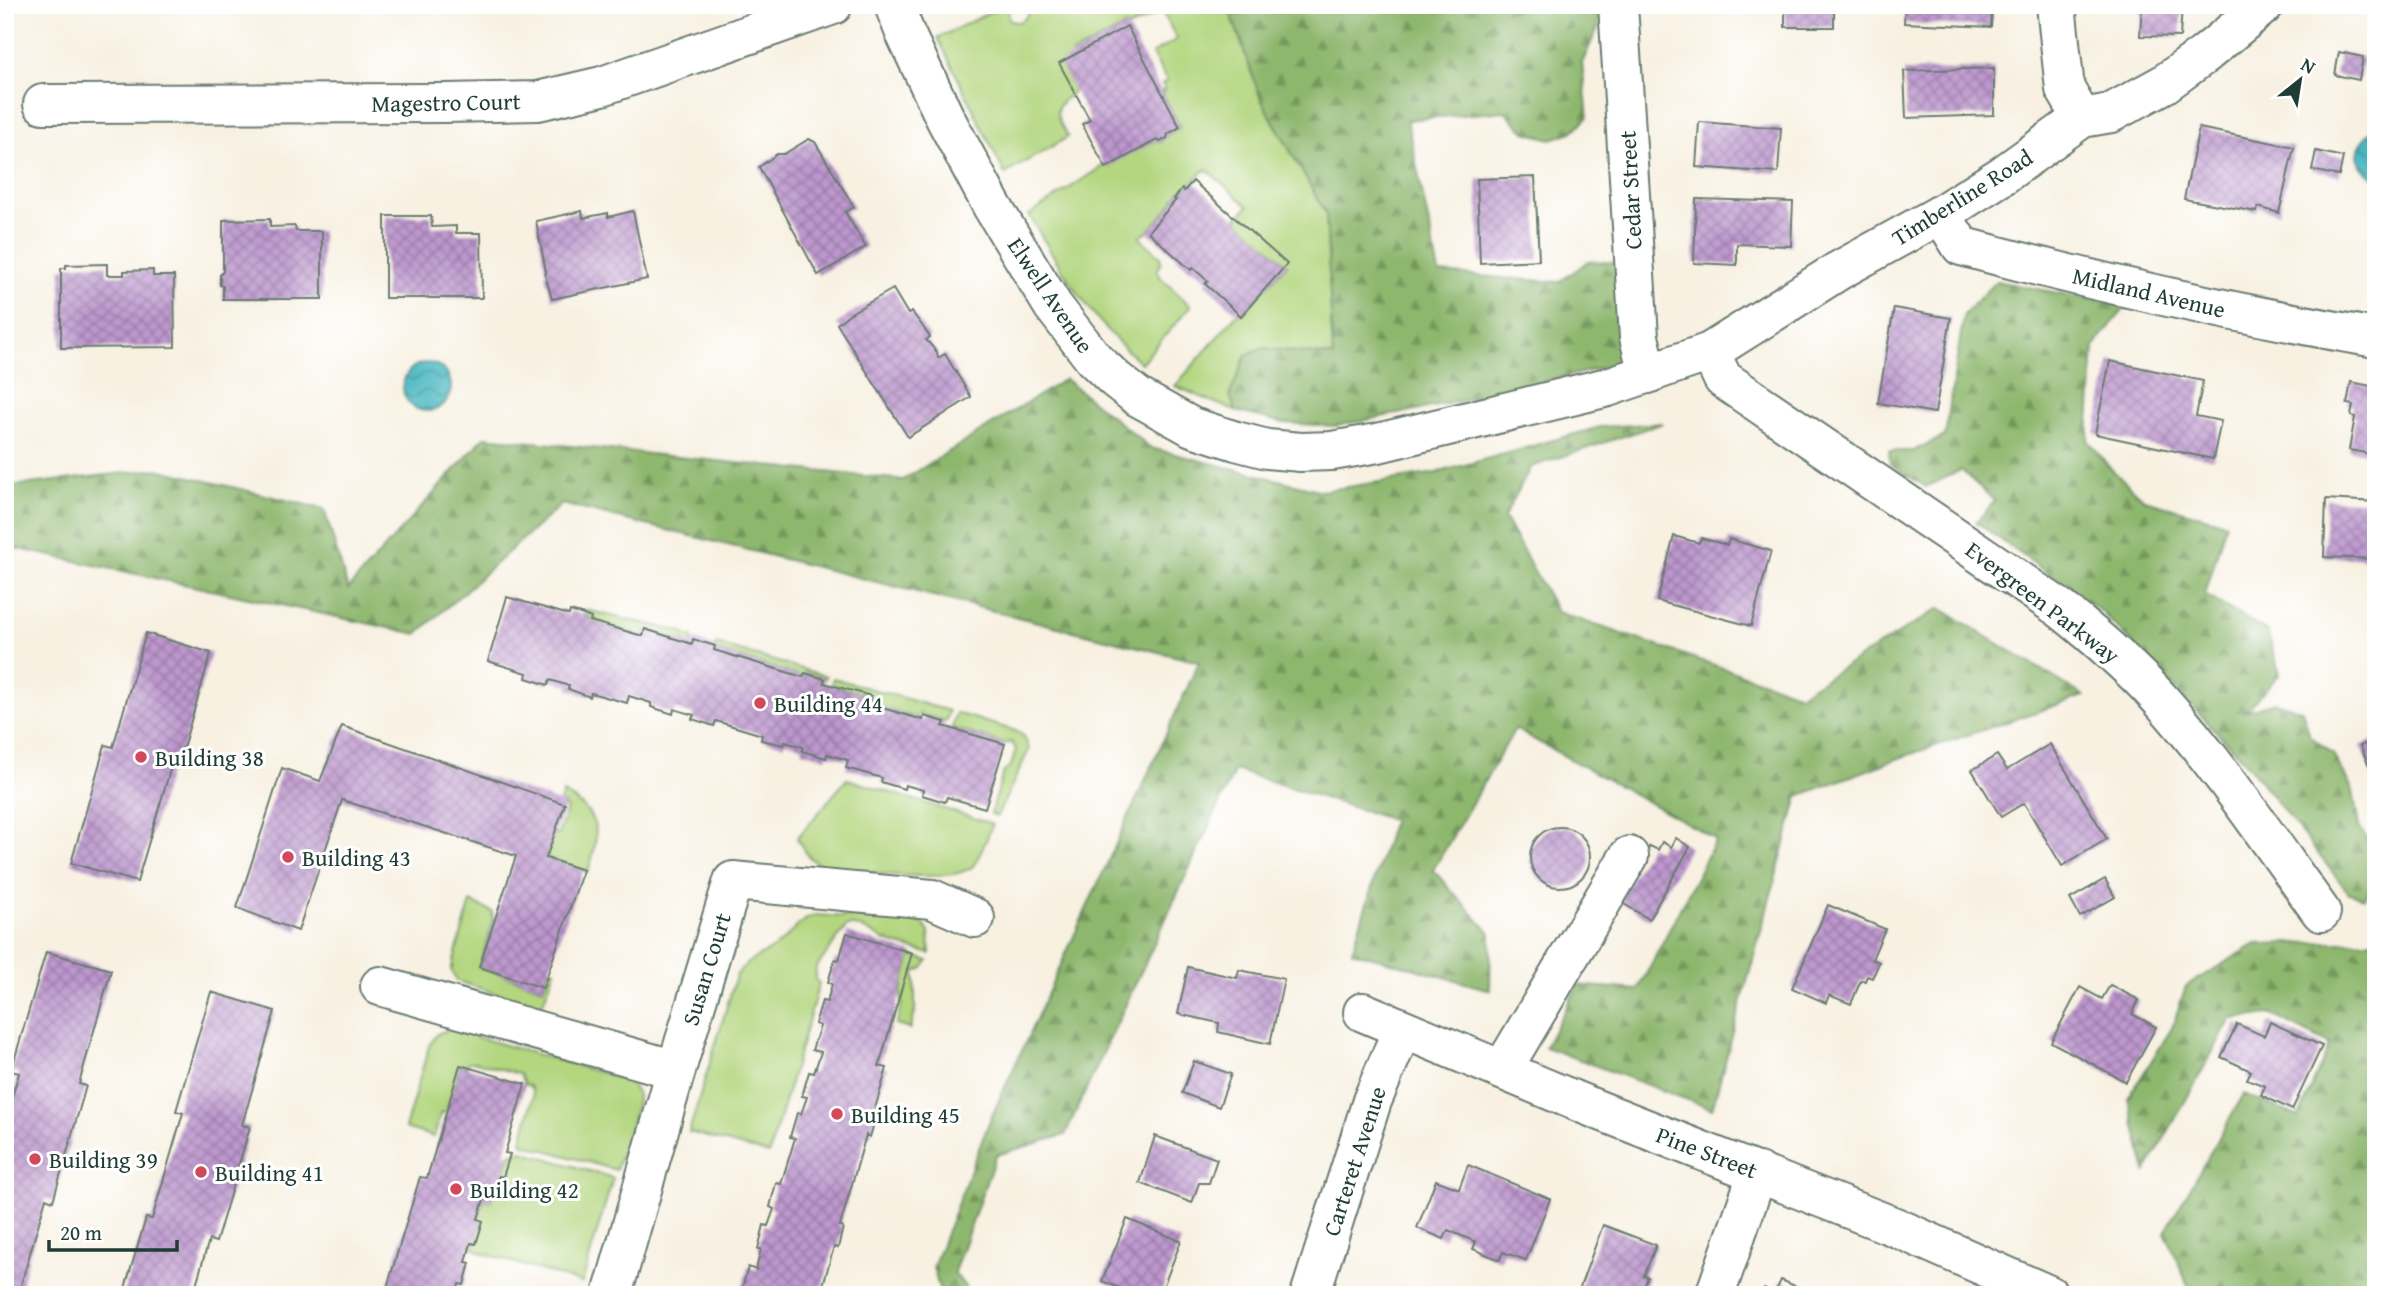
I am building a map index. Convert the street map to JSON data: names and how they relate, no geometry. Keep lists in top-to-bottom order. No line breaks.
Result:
{"streets":{"street":["Magestro Court","Cedar Street","Timberline Road","Midland Avenue","Elwell Avenue","Evergreen Parkway","Susan Court","Pine Street","Carteret Avenue"]},"crossings":[["Cedar Street","Timberline Road"],["Cedar Street","Elwell Avenue"],["Timberline Road","Midland Avenue"],["Timberline Road","Elwell Avenue"],["Timberline Road","Evergreen Parkway"],["Pine Street","Carteret Avenue"]],"places":["Building 44","Building 38","Building 43","Building 45","Building 39","Building 41","Building 42"],"scale_bar":"20 m","north":"top right"}
